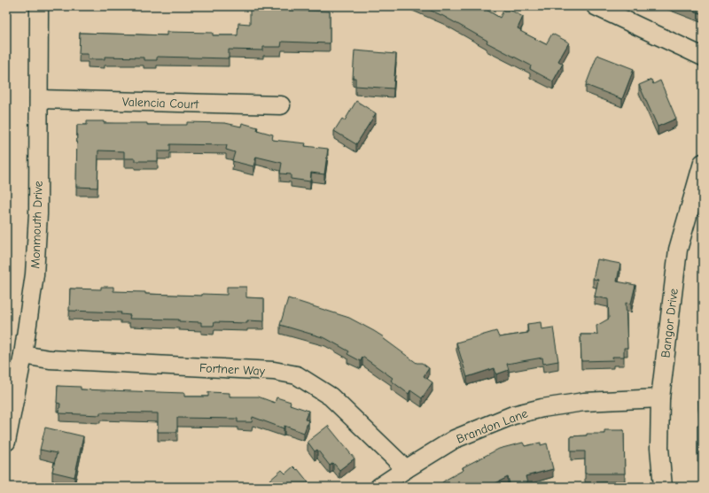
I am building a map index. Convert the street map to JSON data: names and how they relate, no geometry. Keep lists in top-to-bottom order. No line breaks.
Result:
{"streets":{"street":["Valencia Court","Monmouth Drive","Bangor Drive","Fortner Way","Brandon Lane"]},"crossings":[["Valencia Court","Monmouth Drive"],["Monmouth Drive","Fortner Way"],["Bangor Drive","Brandon Lane"],["Fortner Way","Brandon Lane"]]}
